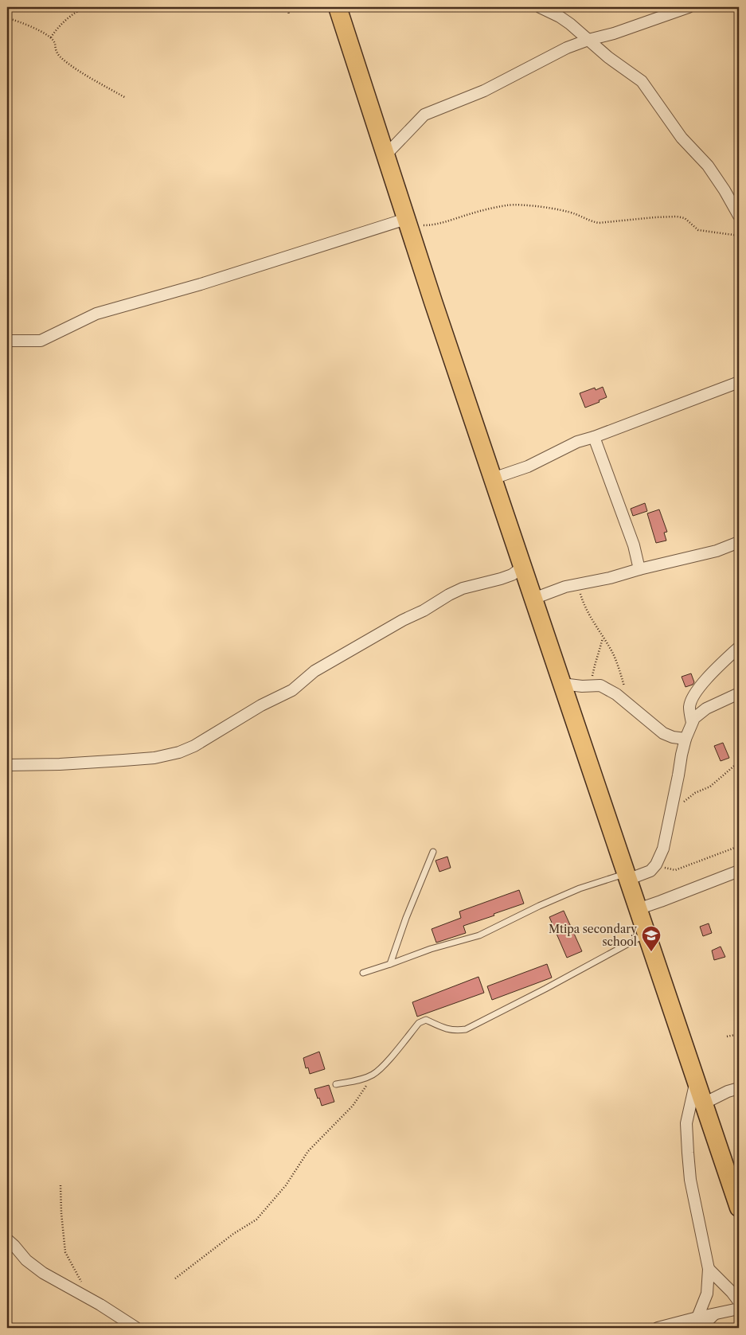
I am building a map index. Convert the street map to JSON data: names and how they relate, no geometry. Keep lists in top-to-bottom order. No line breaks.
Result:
{"places":{"school or university":["Mtipa secondary school"]}}
